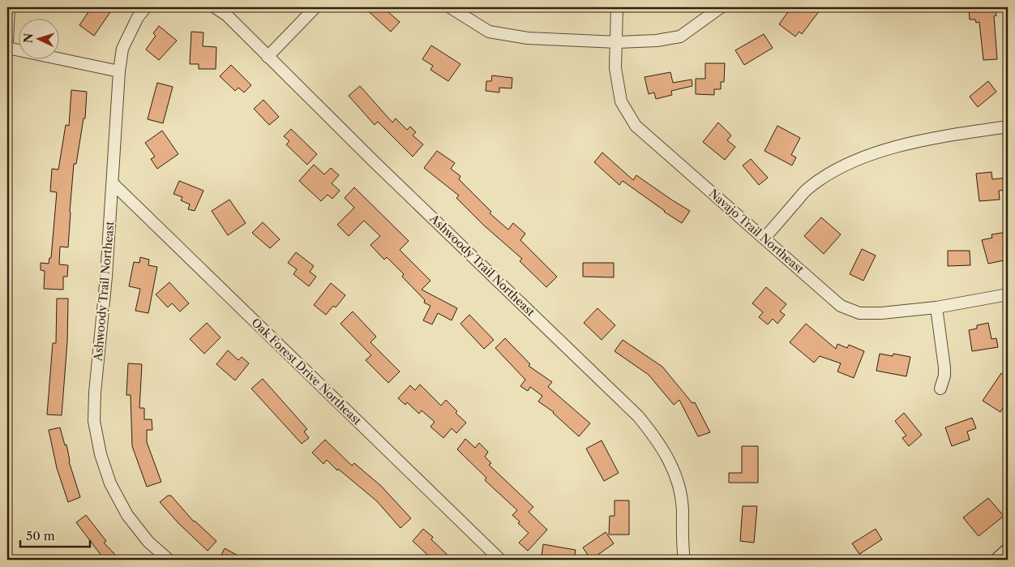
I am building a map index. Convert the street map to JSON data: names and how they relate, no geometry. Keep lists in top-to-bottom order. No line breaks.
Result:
{"streets":{"street":["Navajo Trail Northeast","Ashwoody Trail Northeast","Oak Forest Drive Northeast"]},"crossings":[["Ashwoody Trail Northeast","Oak Forest Drive Northeast"]],"scale_bar":"50 m","north":"left"}
